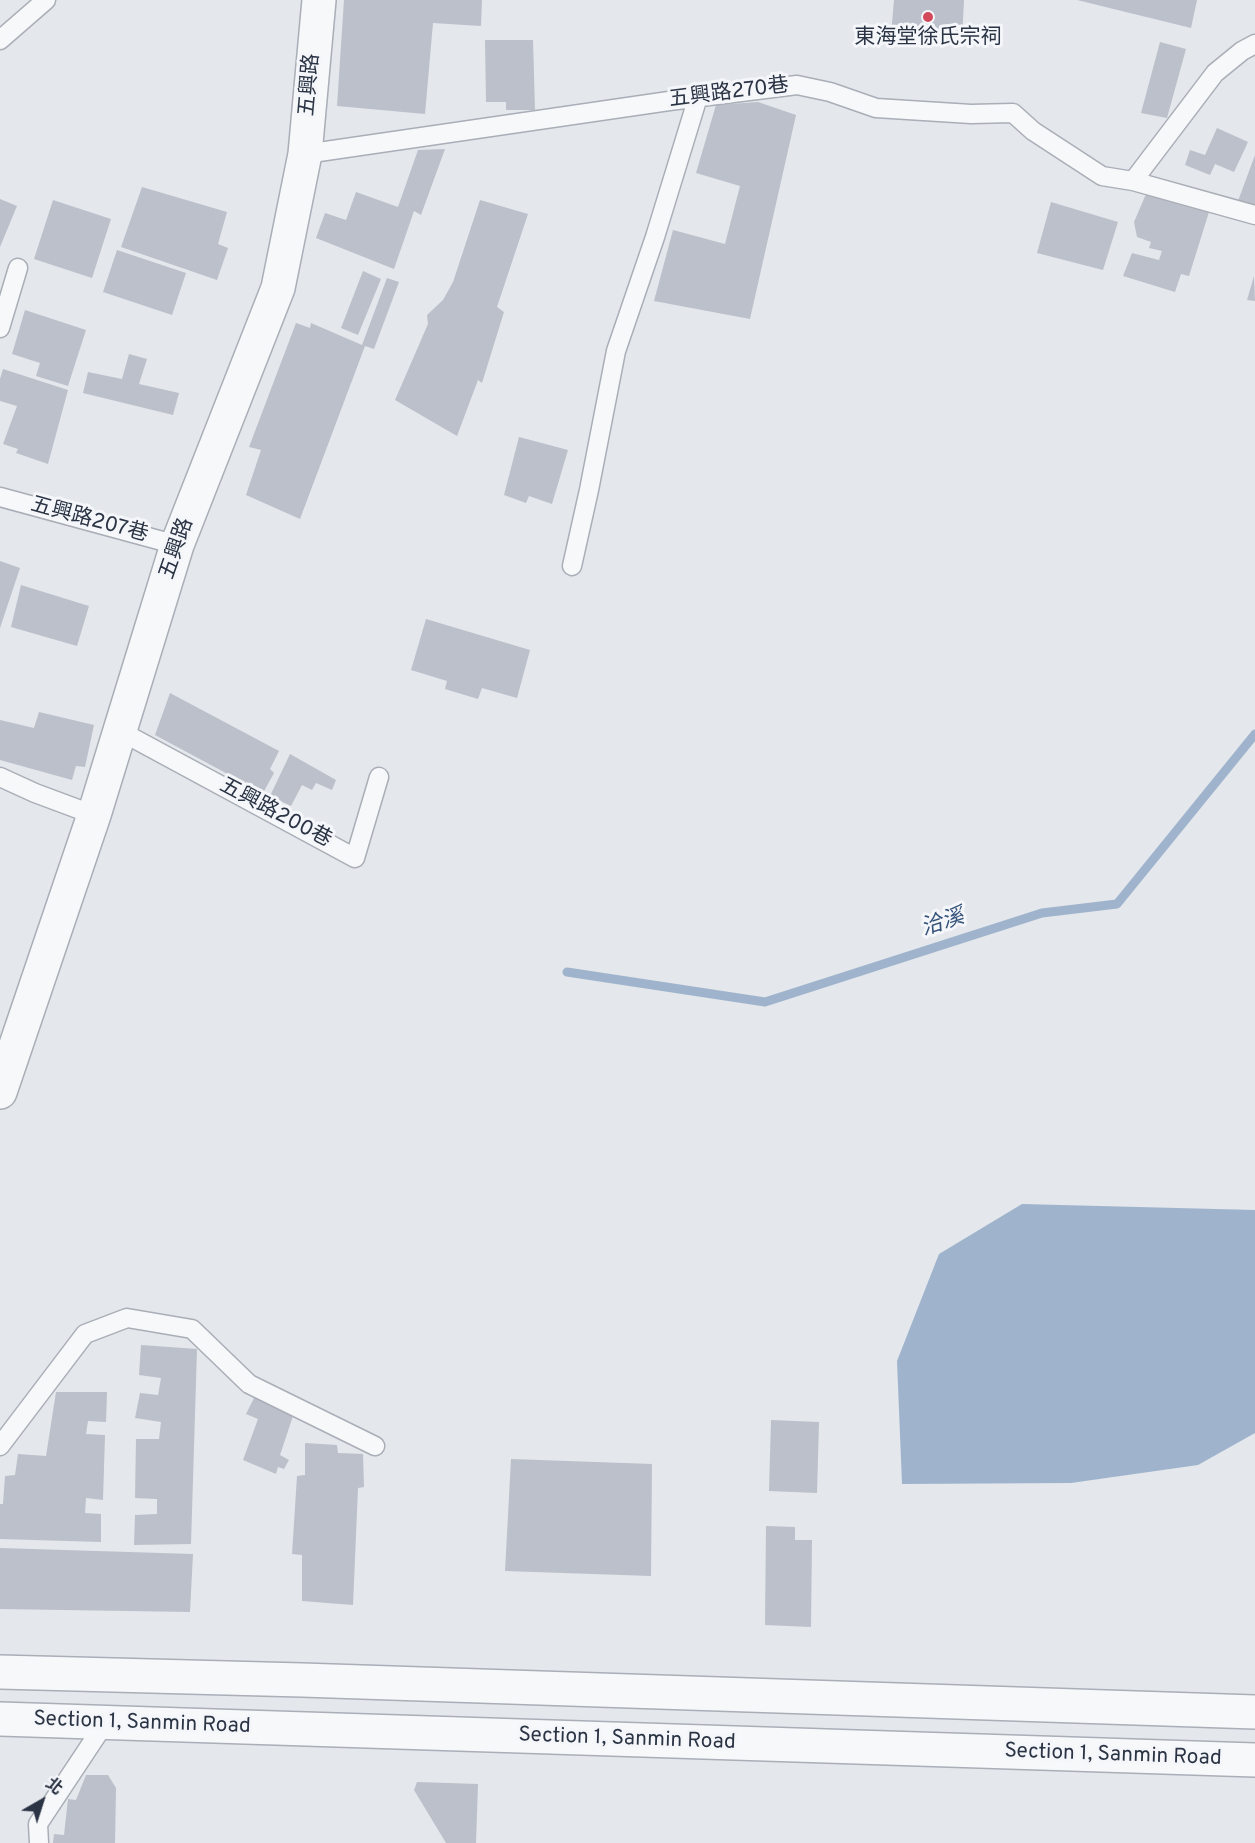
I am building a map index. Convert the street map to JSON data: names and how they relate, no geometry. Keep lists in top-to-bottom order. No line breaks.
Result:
{"streets":{"street":["五興路","Section 1, Sanmin Road"],"lane":["五興路270巷","五興路207巷","五興路200巷"]},"crossings":[["五興路","五興路270巷"],["五興路","五興路207巷"],["五興路","五興路200巷"]],"water":["洽溪"],"places":["東海堂徐氏宗祠"],"north":"top right"}
